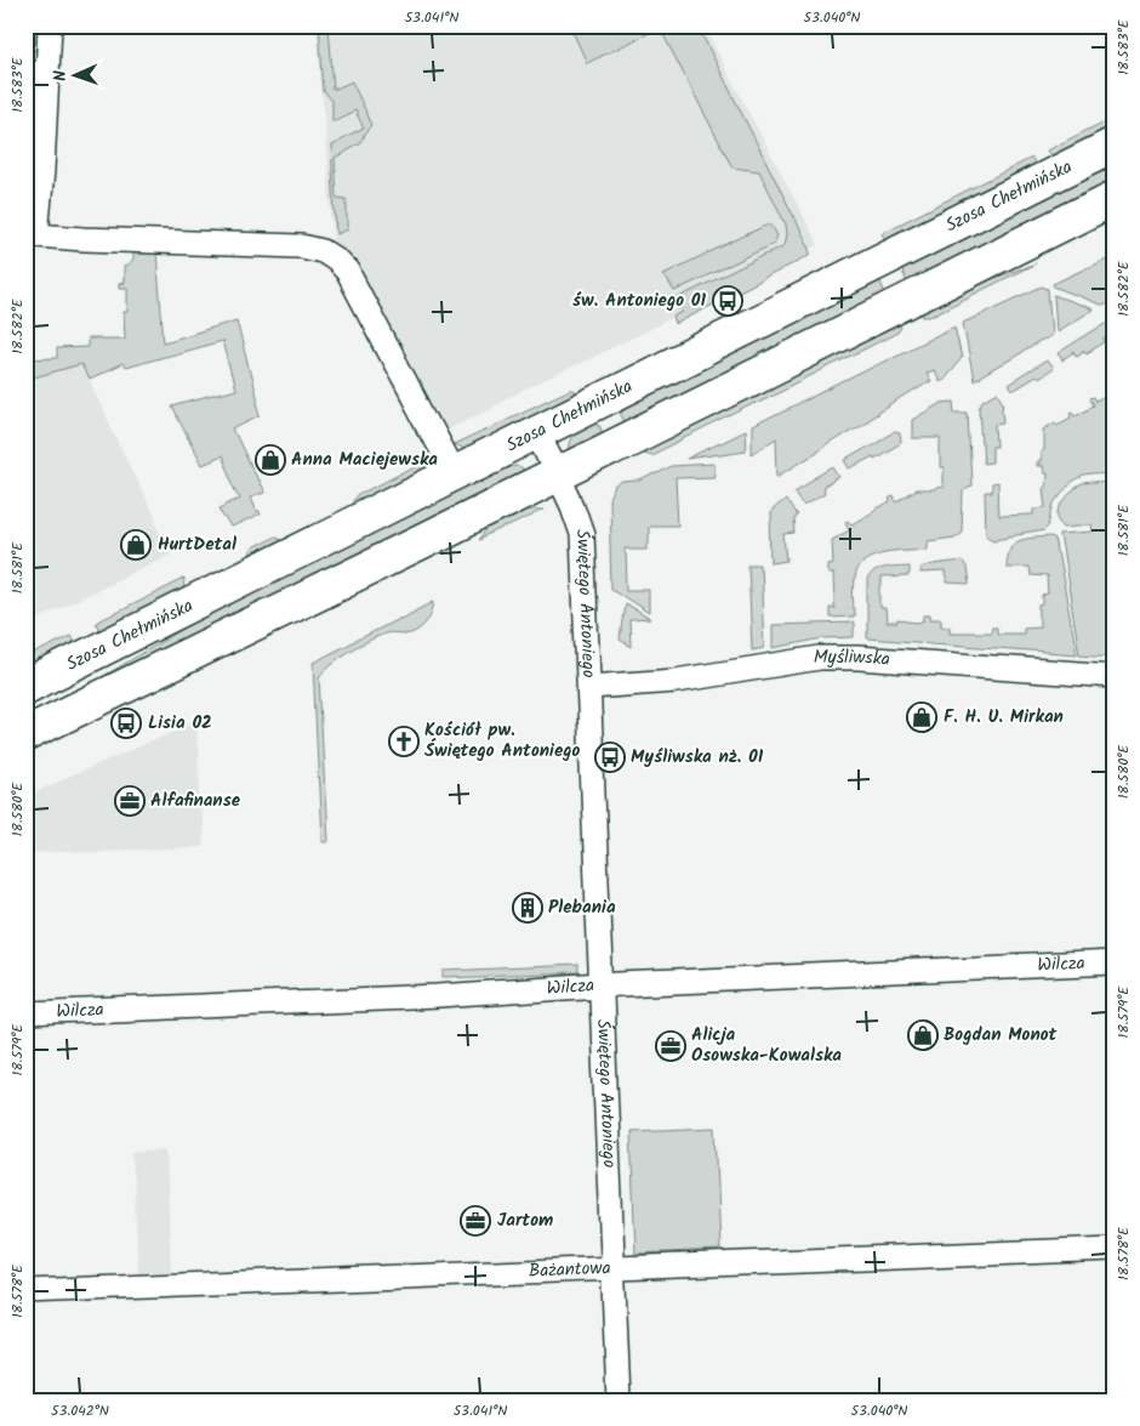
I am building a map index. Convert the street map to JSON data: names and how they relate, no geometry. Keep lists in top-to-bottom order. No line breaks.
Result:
{"streets":{"main road":["Szosa Chełmińska"],"street":["Świętego Antoniego","Myśliwska","Wilcza","Bażantowa"]},"crossings":[["Szosa Chełmińska","Świętego Antoniego"],["Świętego Antoniego","Myśliwska"],["Świętego Antoniego","Wilcza"],["Świętego Antoniego","Bażantowa"]],"places":{"bus stop":["św. Antoniego 01","Lisia 02","Myśliwska nż. 01"],"shop":["Anna Maciejewska","HurtDetal","F. H. U. Mirkan","Bogdan Monot"],"church":["Kościół pw. Świętego Antoniego"],"office":["Alfafinanse","Alicja Osowska-Kowalska","Jartom"],"building":["Plebania"]},"north":"left","coordinates":["53.041°N","53.040°N","18.583°E","18.582°E","18.581°E","18.580°E","18.579°E","18.578°E","53.042°N"]}
